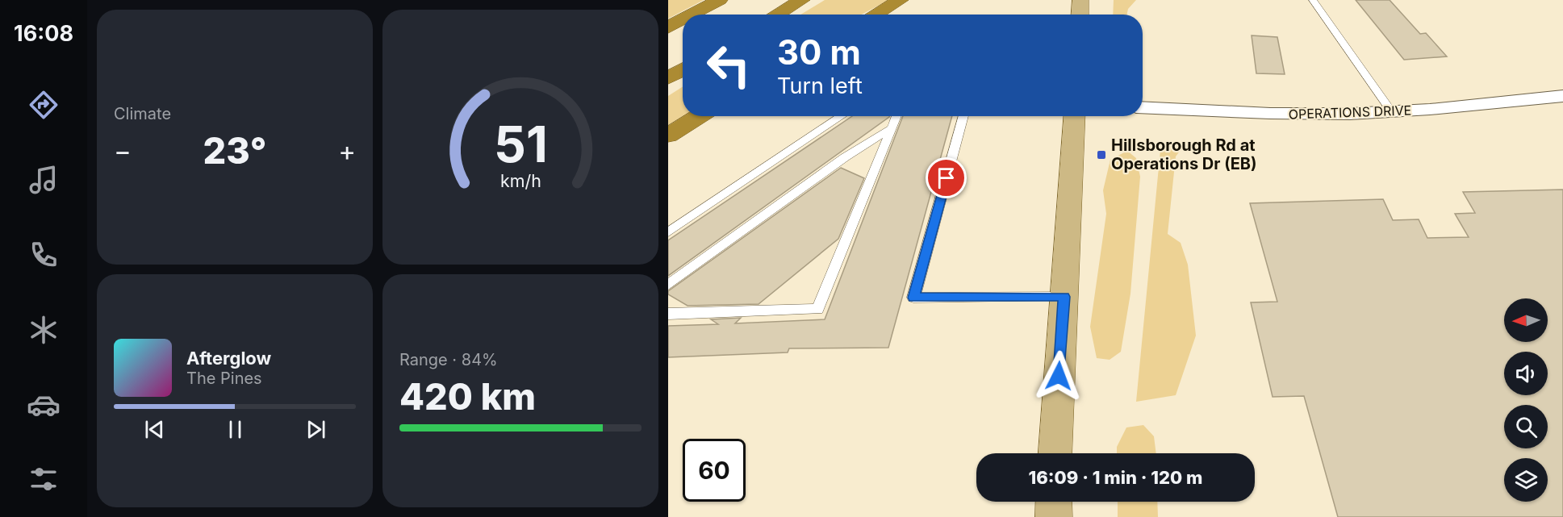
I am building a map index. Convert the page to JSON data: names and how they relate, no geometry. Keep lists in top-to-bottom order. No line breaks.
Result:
{"streets":{"street":["OPERATIONS DRIVE"]},"places":{"transit":["Hillsborough Rd at Operations Dr (EB)"]},"north":"left","page":{"tabs":"16:08","tile":["Climate",["Range · 84%","420 km"]],"turn":["30 m","Turn left"],"heat":["−","23°","+"],"song":["Afterglow","The Pines"],"limit":"60","trip":"16:09 · 1 min · 120 m","gauge":["51","km/h"]}}
